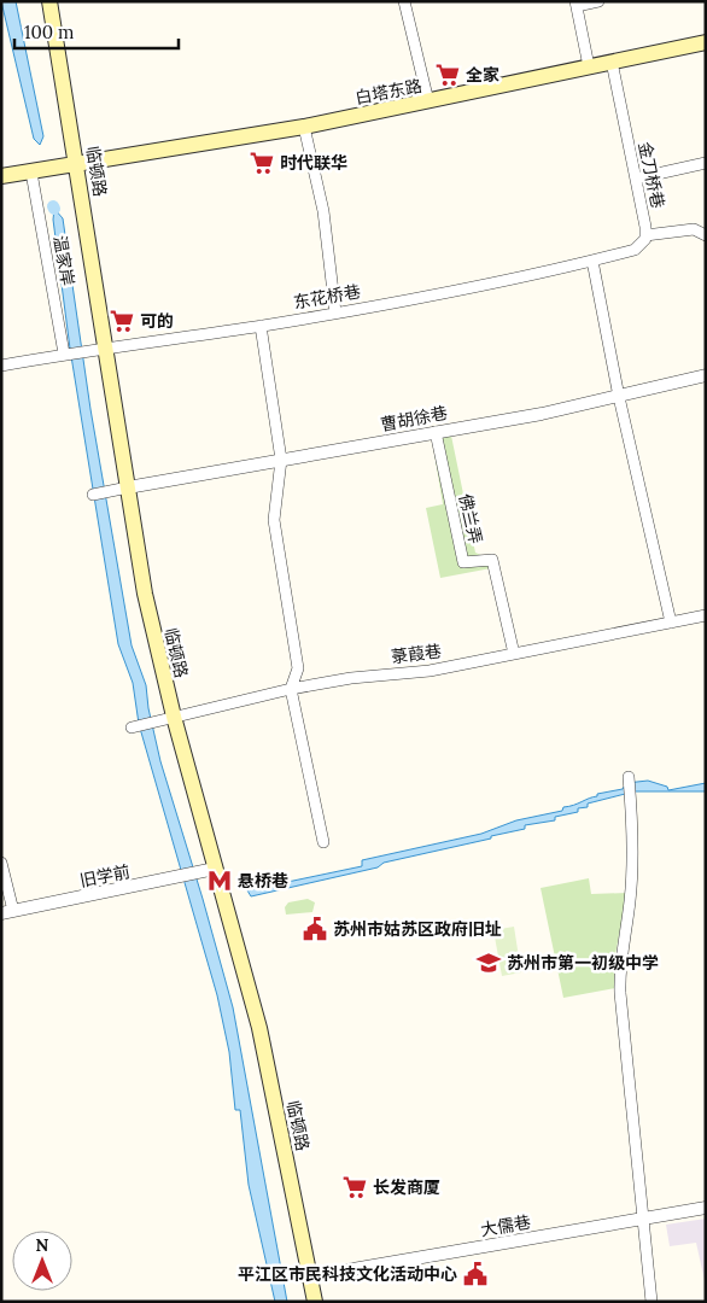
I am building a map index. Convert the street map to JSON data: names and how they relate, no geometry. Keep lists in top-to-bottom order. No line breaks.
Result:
{"streets":{"main road":["白塔东路","临顿路"],"street":["金刀桥巷","温家岸","东花桥巷","曹胡徐巷","佛兰弄","菉葭巷","旧学前","大儒巷"]},"crossings":[["白塔东路","临顿路"],["白塔东路","金刀桥巷"],["白塔东路","温家岸"],["临顿路","东花桥巷"],["临顿路","曹胡徐巷"],["临顿路","菉葭巷"],["临顿路","旧学前"],["临顿路","大儒巷"],["温家岸","东花桥巷"],["曹胡徐巷","佛兰弄"],["佛兰弄","菉葭巷"]],"places":{"supermarket":["全家","时代联华","可的","长发商厦"],"metro station":["悬桥巷"],"public building":["苏州市姑苏区政府旧址","平江区市民科技文化活动中心"],"school or university":["苏州市第一初级中学"]},"scale_bar":"100 m","north":"top"}
